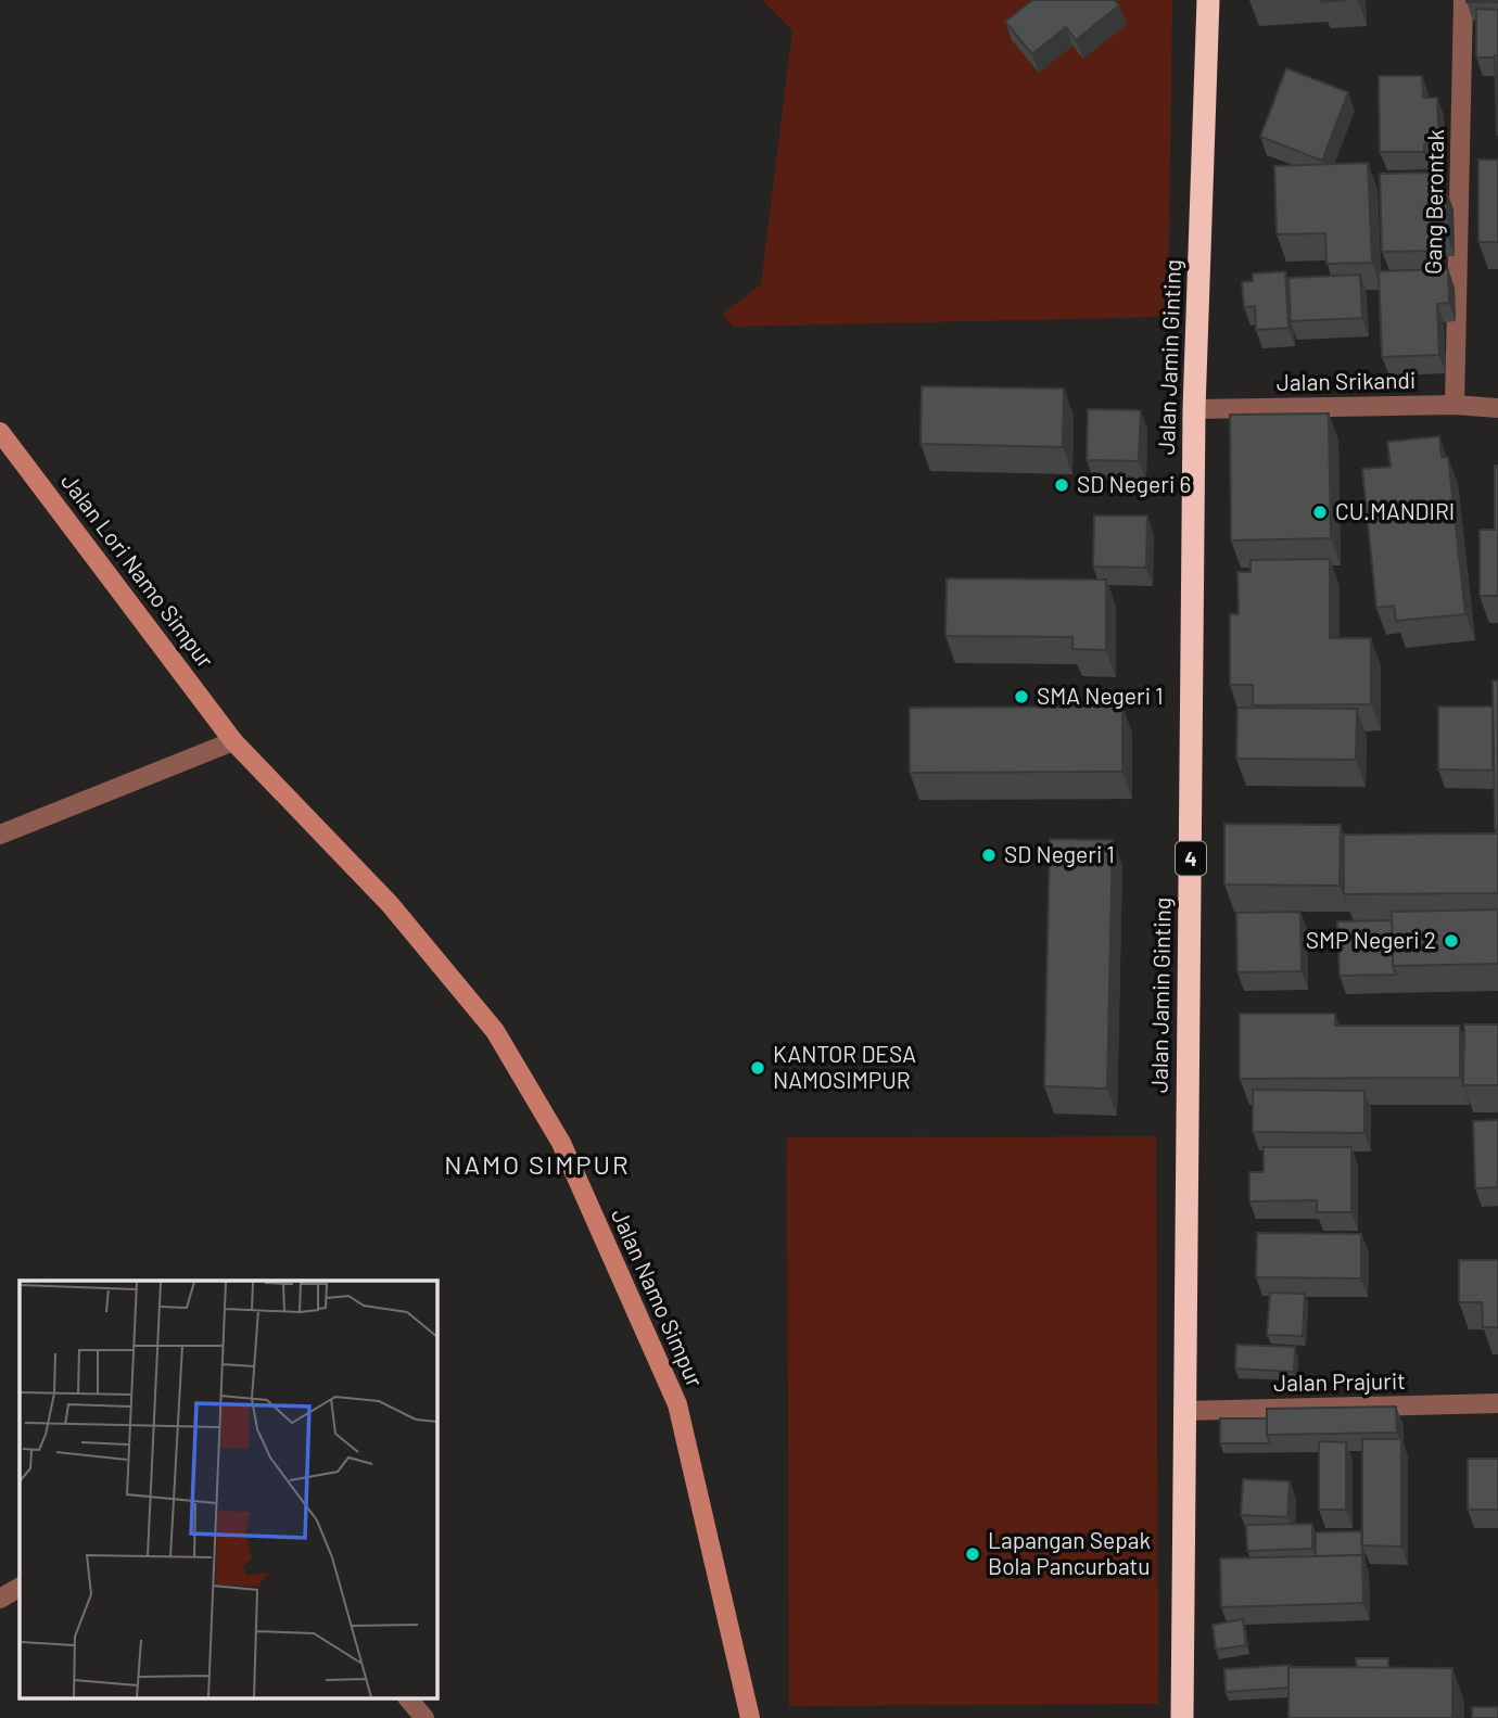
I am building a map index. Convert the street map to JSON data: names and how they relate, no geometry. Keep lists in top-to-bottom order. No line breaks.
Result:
{"streets":{"highway":["Jalan Jamin Ginting","4"],"street":["Gang Berontak","Jalan Srikandi","Jalan Lori Namo Simpur","Jalan Namo Simpur","Jalan Prajurit"]},"crossings":[["Gang Berontak","Jalan Srikandi"],["Jalan Jamin Ginting","Jalan Srikandi"],["Jalan Jamin Ginting","Jalan Prajurit"],["Jalan Lori Namo Simpur","Jalan Namo Simpur"]],"districts":["NAMO SIMPUR"],"places":["SD Negeri 6","CU.MANDIRI","SMA Negeri 1","SD Negeri 1","SMP Negeri 2","KANTOR DESA NAMOSIMPUR","Lapangan Sepak Bola Pancurbatu"]}
